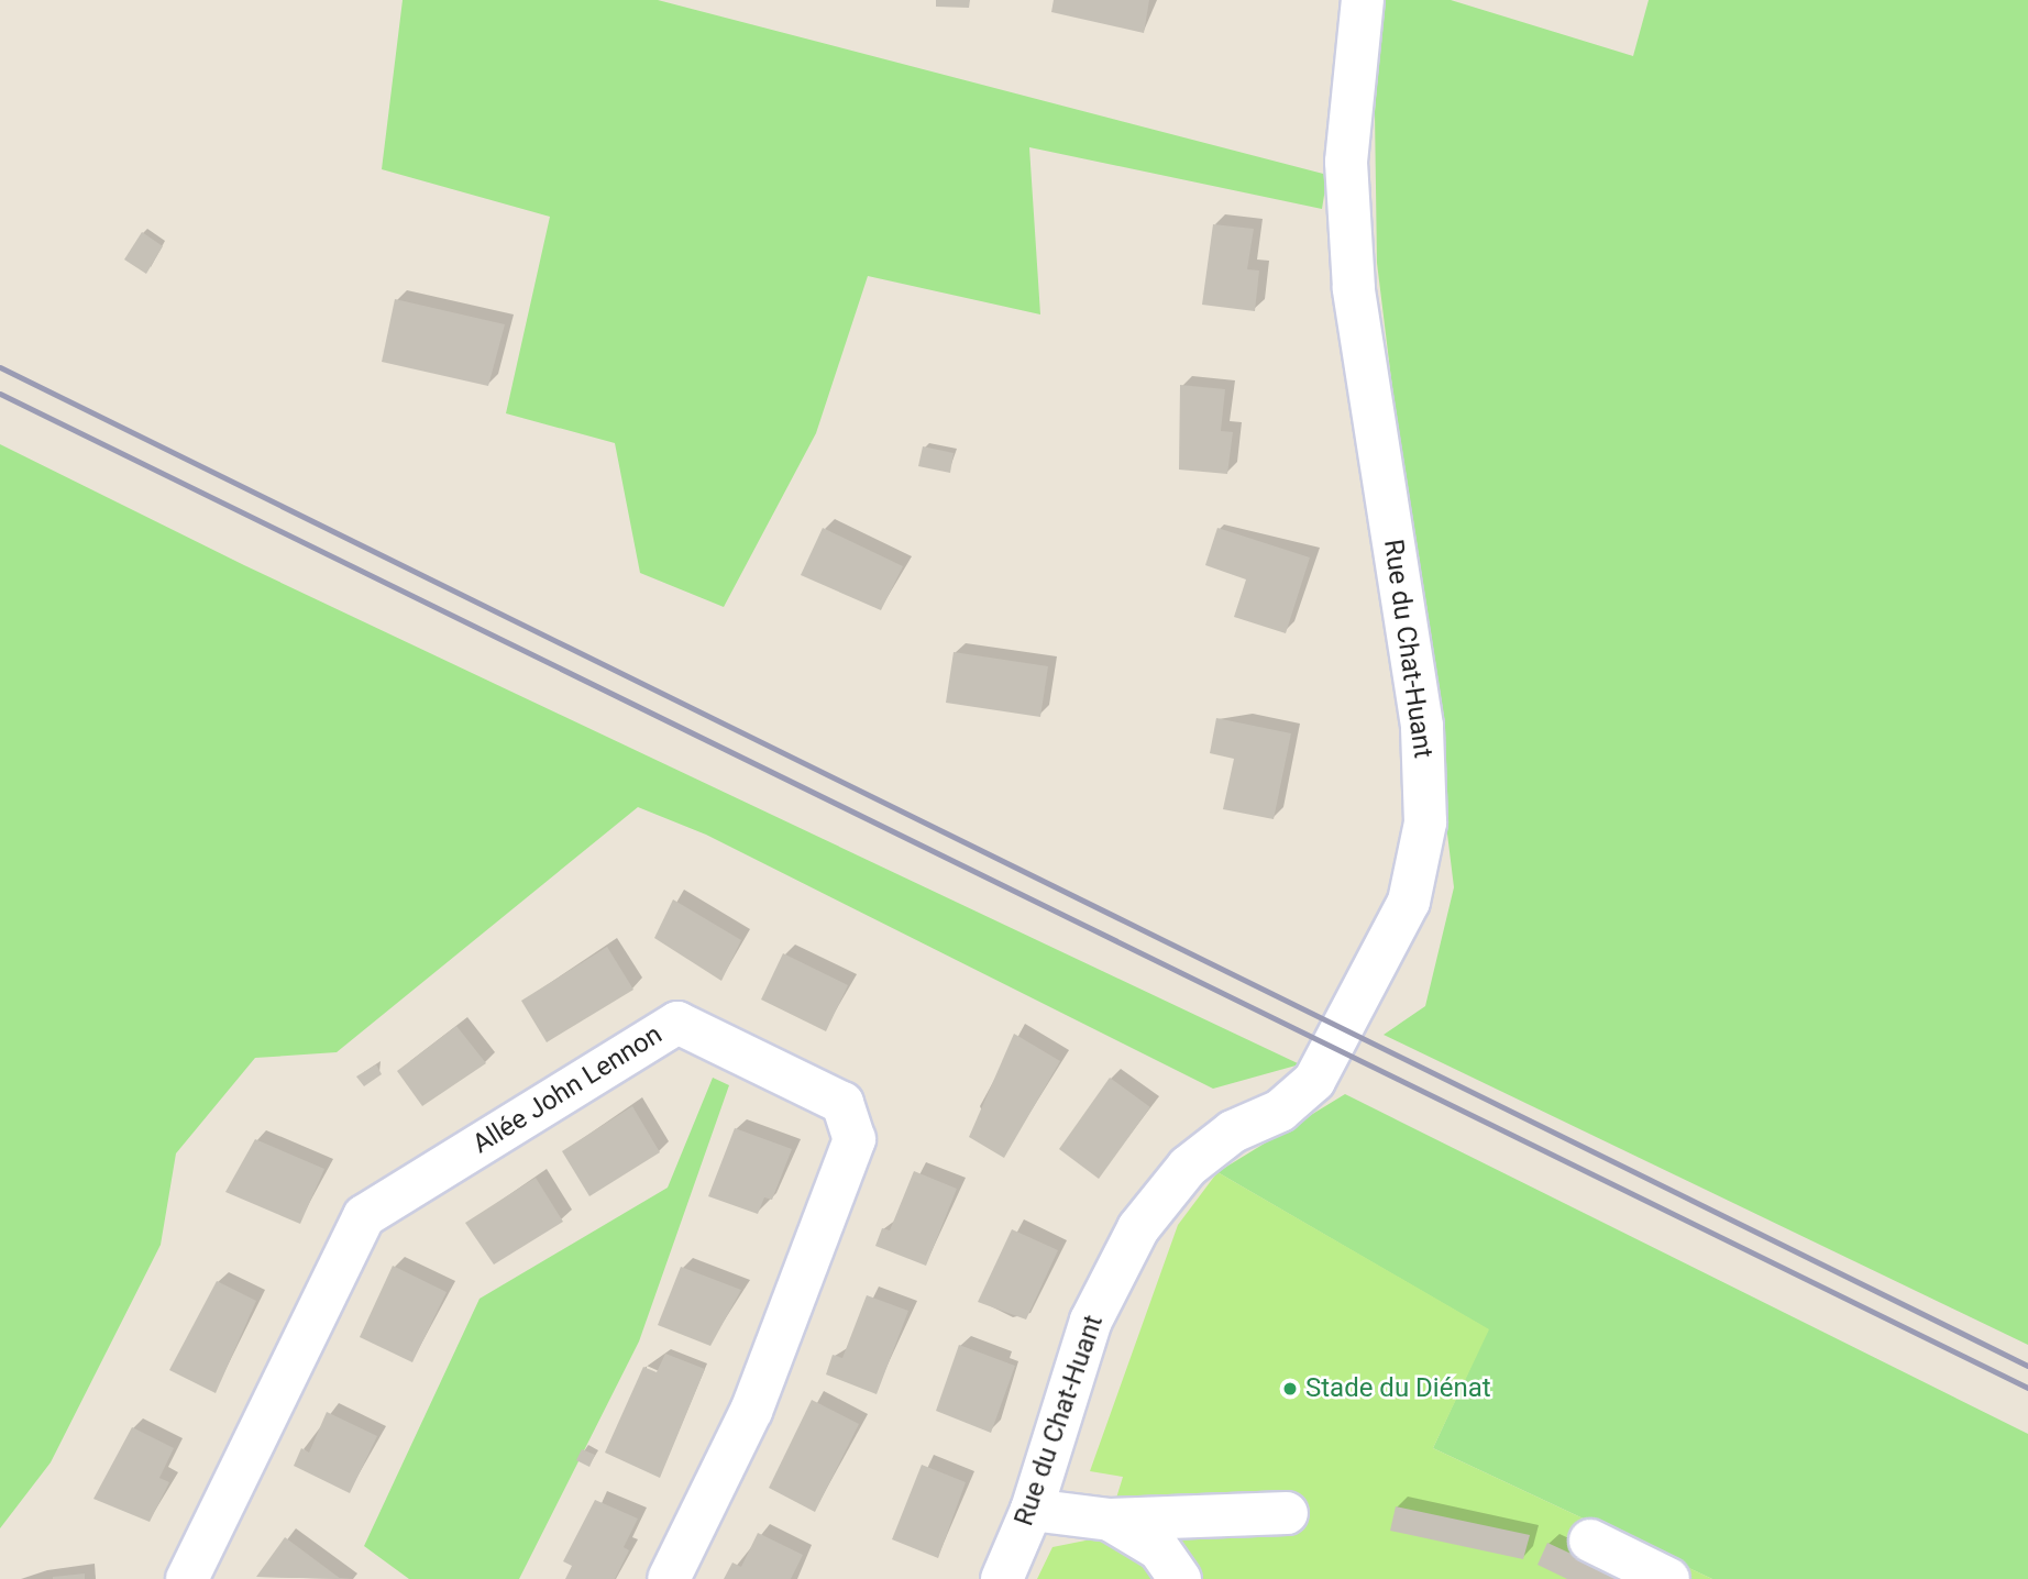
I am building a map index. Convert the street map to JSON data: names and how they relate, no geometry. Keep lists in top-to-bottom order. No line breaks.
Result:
{"streets":{"street":["Rue du Chat-Huant","Allée John Lennon"]},"places":["Stade du Diénat"]}
